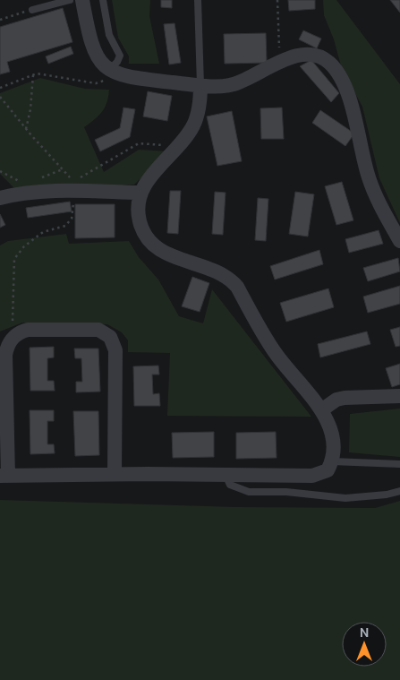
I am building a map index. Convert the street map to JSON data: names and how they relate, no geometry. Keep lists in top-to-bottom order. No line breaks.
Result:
{"north":"top"}
